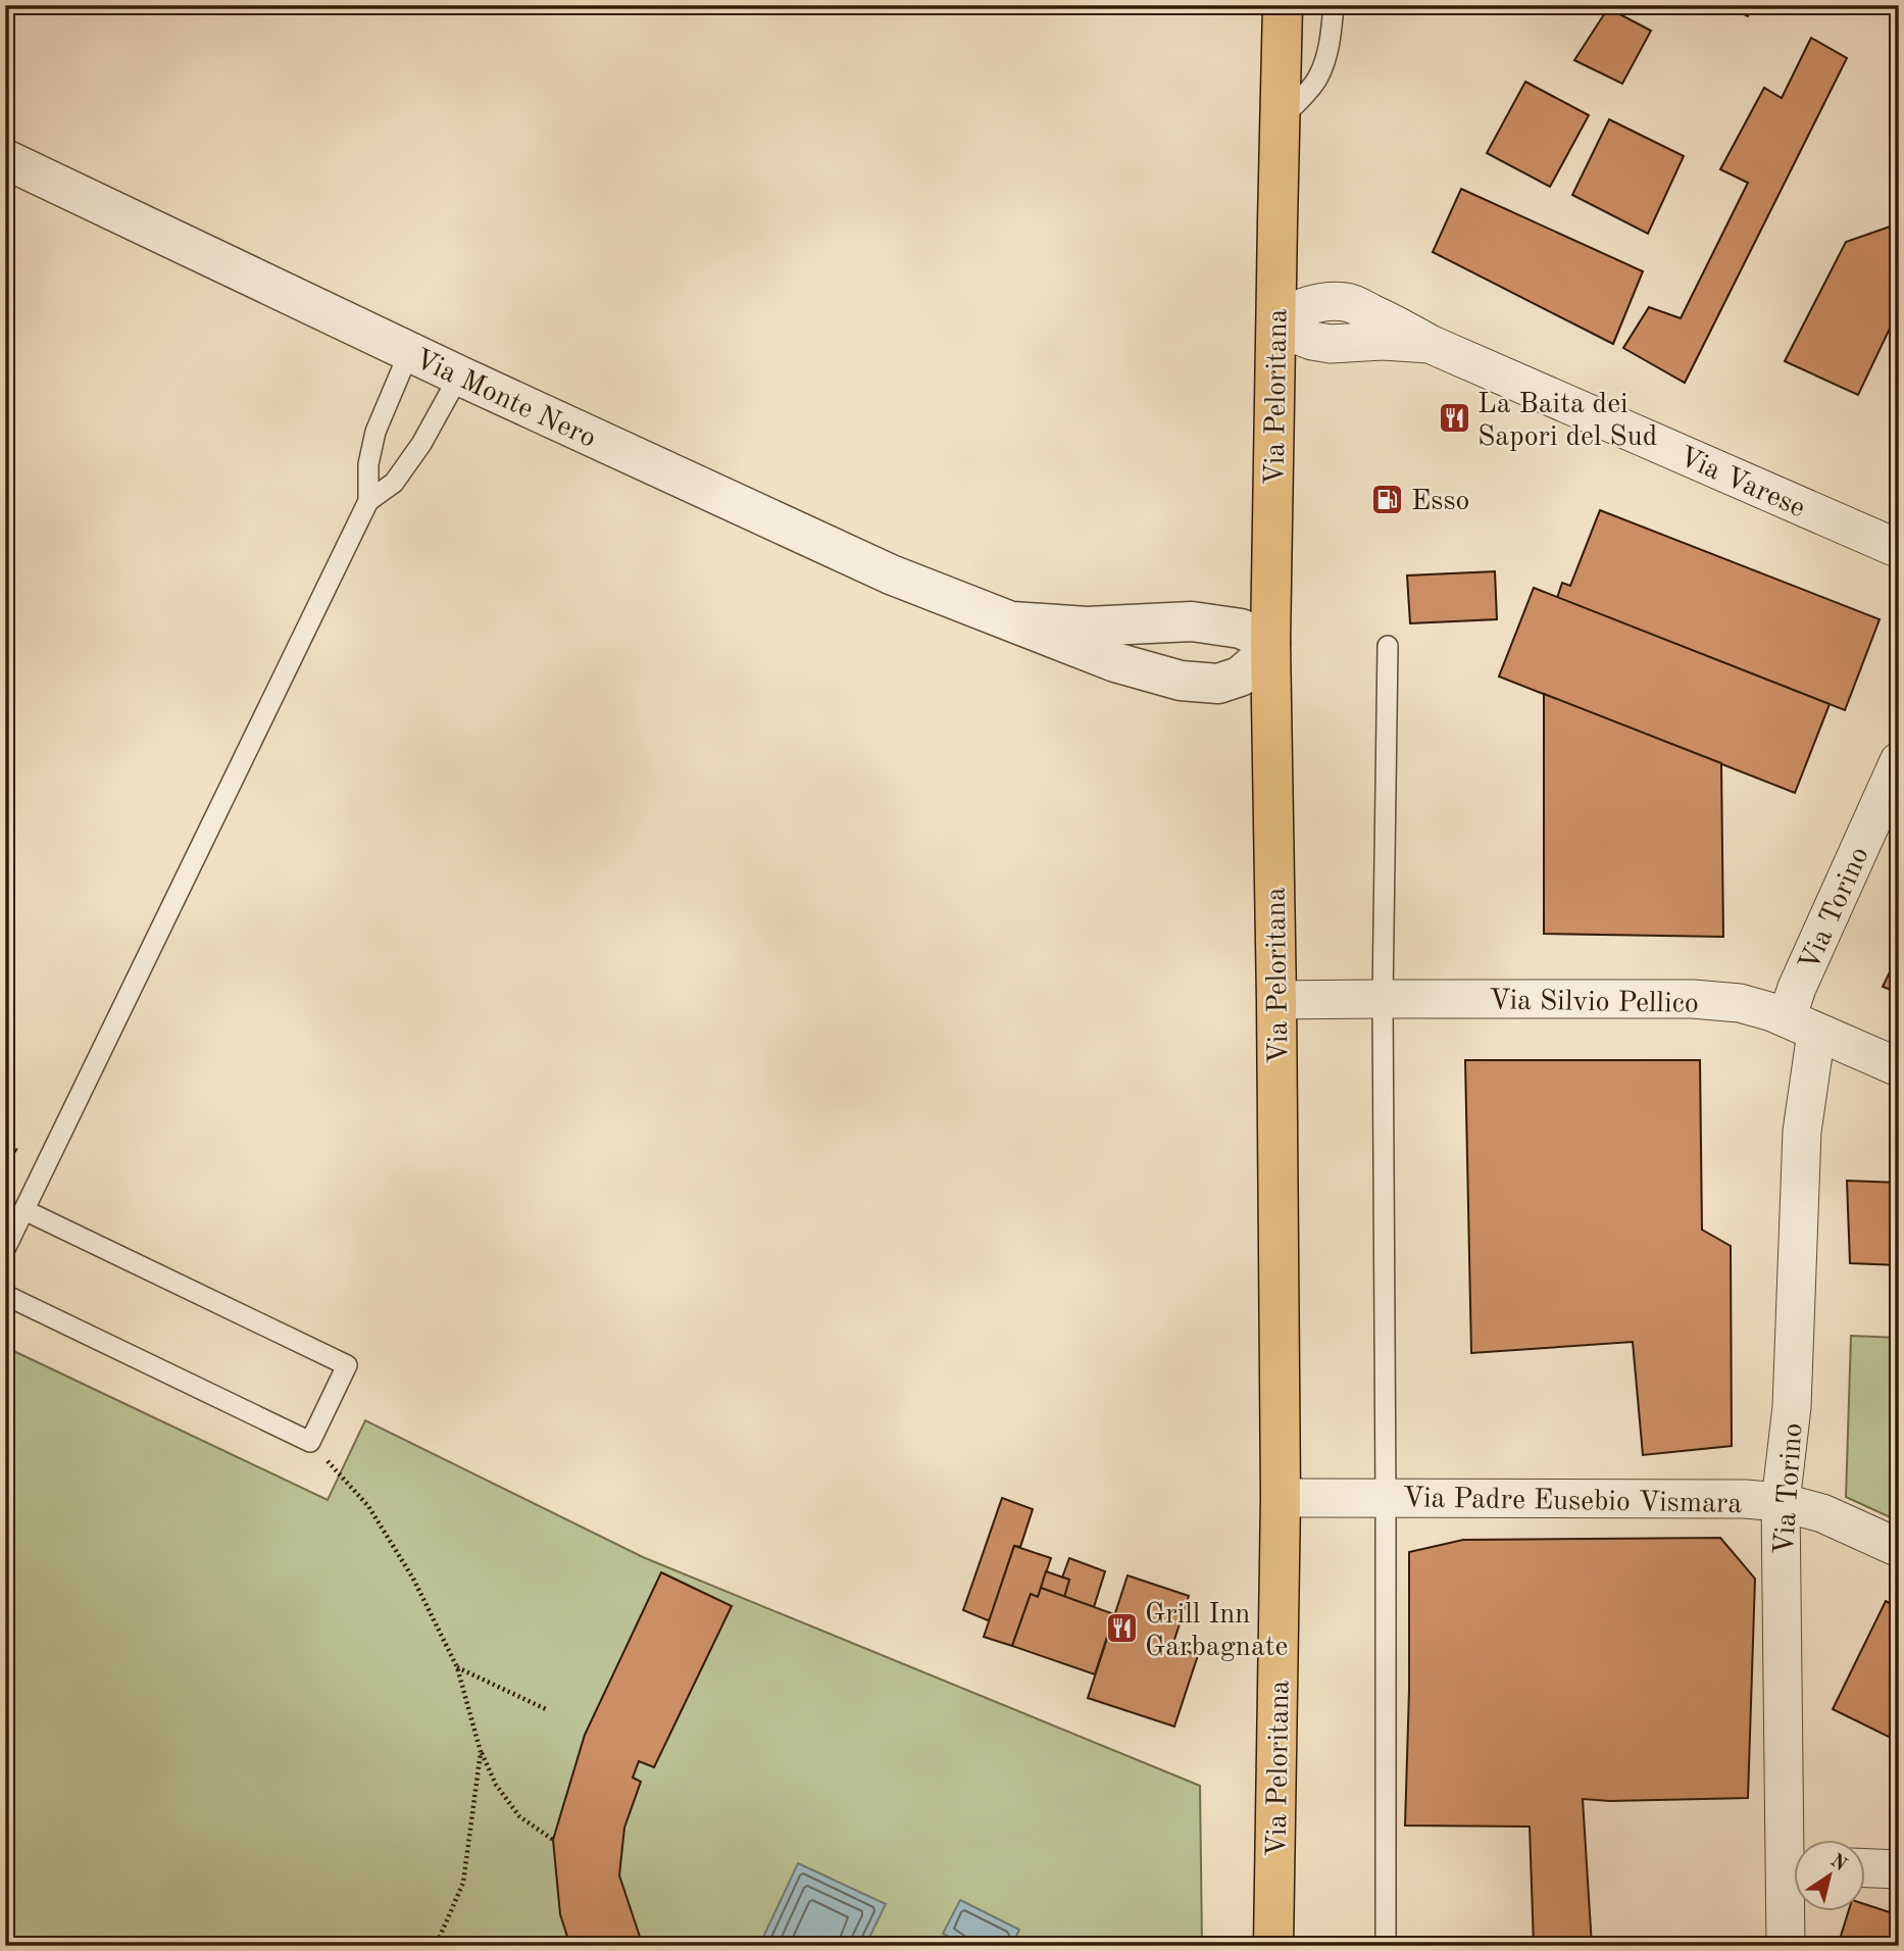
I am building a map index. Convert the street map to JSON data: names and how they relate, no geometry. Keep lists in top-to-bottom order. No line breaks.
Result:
{"streets":{"main road":["Via Peloritana"],"street":["Via Monte Nero","Via Varese","Via Torino","Via Silvio Pellico","Via Padre Eusebio Vismara"]},"crossings":[["Via Monte Nero","Via Peloritana"],["Via Peloritana","Via Varese"],["Via Peloritana","Via Silvio Pellico"],["Via Peloritana","Via Padre Eusebio Vismara"],["Via Torino","Via Silvio Pellico"],["Via Torino","Via Padre Eusebio Vismara"]],"places":{"restaurant":["La Baita dei Sapori del Sud","Grill Inn Garbagnate"],"fuel station":["Esso"]},"north":"top right"}
